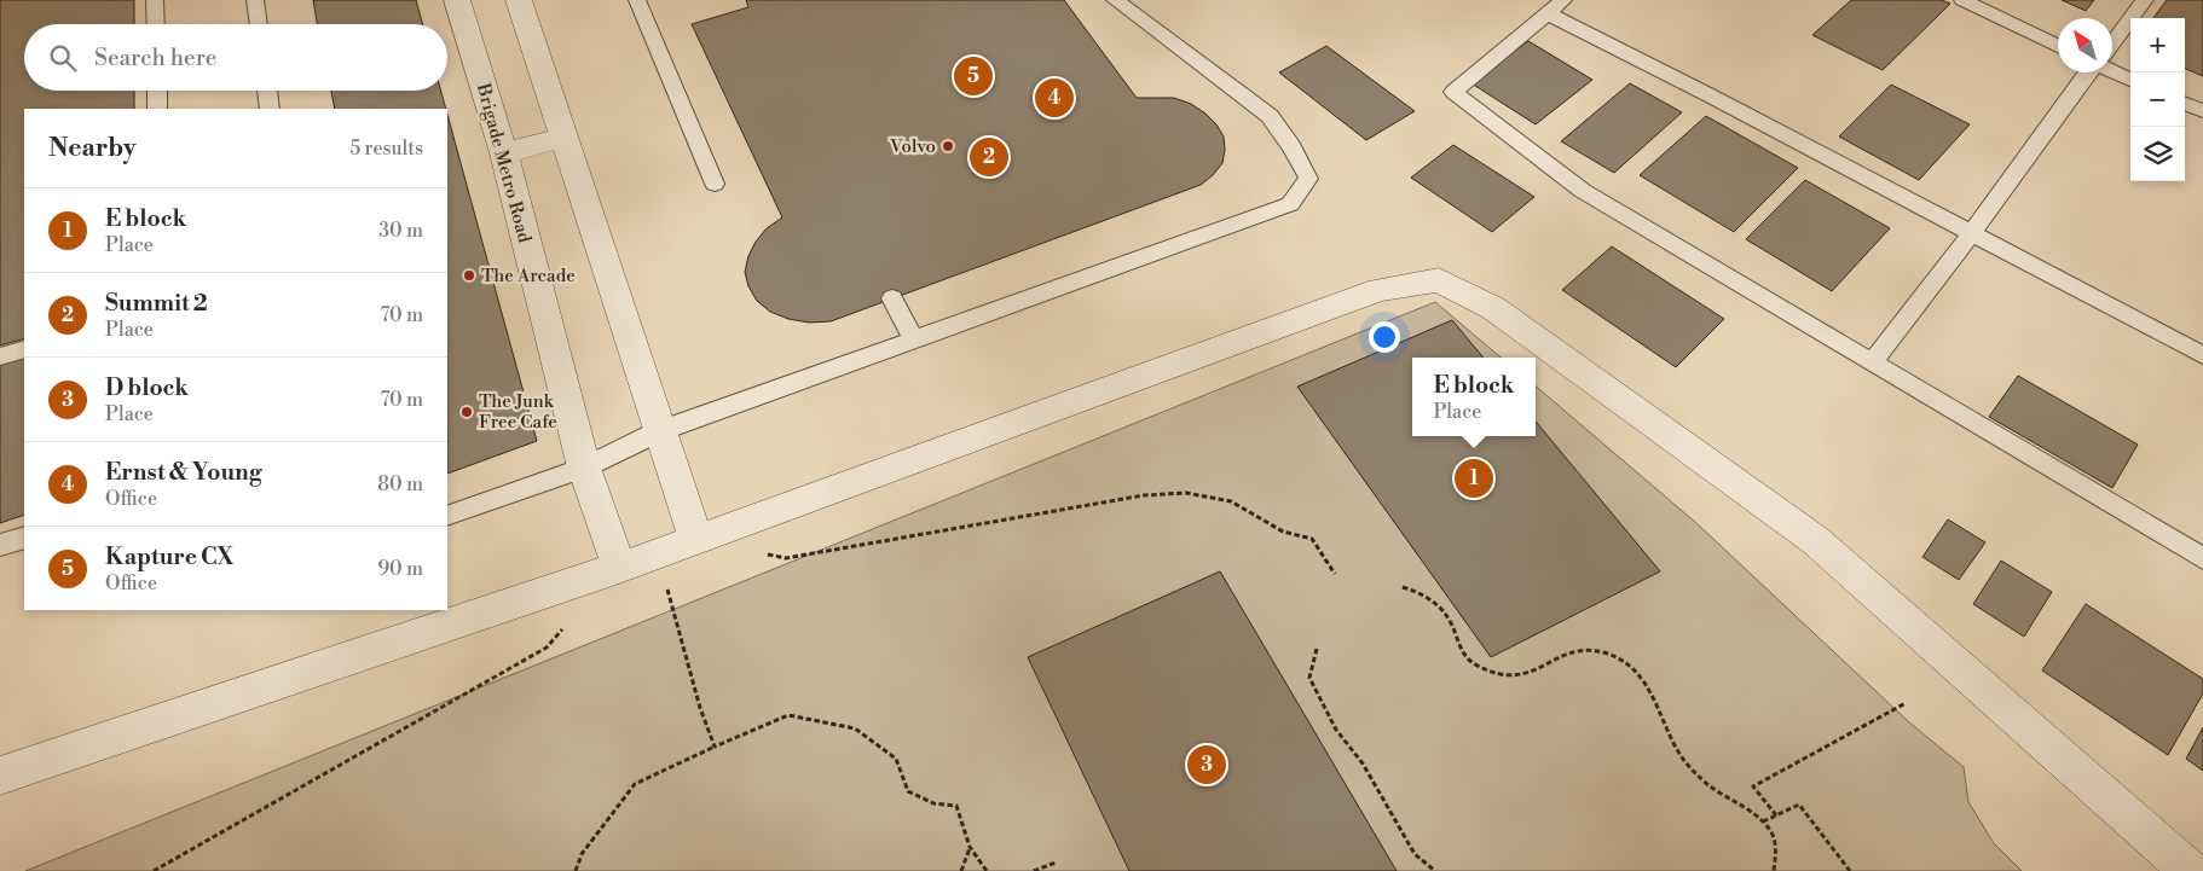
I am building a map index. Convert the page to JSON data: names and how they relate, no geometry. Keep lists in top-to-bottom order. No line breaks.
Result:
{"streets":{"street":["Brigade Metro Road"]},"places":["Volvo","The Arcade","The Junk Free Cafe"],"north":"top left","page":{"map_buttons":["+","−"],"search":"Search here","pins":["5","4","2","1","3"],"heading":["Nearby","5 results"],"list":[{"mark":"1","name":"E block","note":"Place","value":"30 m"},{"mark":"2","name":"Summit 2","note":"Place","value":"70 m"},{"mark":"3","name":"D block","note":"Place","value":"70 m"},{"mark":"4","name":"Ernst & Young","note":"Office","value":"80 m"},{"mark":"5","name":"Kapture CX","note":"Office","value":"90 m"}],"popup":["E block","Place"]}}
